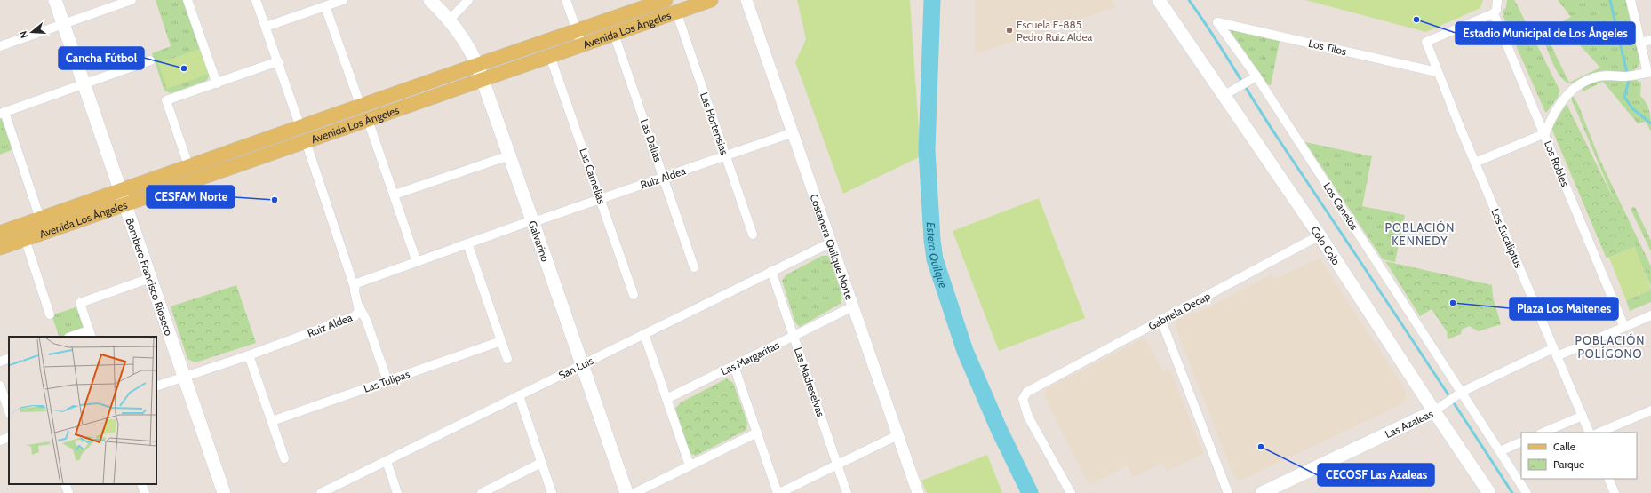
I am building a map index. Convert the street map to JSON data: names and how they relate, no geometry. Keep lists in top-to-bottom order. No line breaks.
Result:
{"streets":{"main road":["Avenida Los Ángeles","Galvarino","Colo Colo","Bombero Francisco Rioseco","Las Azaleas"],"street":["Los Tilos","Las Hortensias","Las Dalias","Los Robles","Las Camelias","Ruiz Aldea","Los Canelos","Los Eucaliptus","Costanera Quilque Norte","Gabriela Decap","Las Margaritas","San Luis","Las Tulipas","Las Madreselvas"]},"crossings":[["Avenida Los Ángeles","Las Hortensias"],["Avenida Los Ángeles","Las Dalias"],["Avenida Los Ángeles","Las Camelias"],["Avenida Los Ángeles","Galvarino"],["Avenida Los Ángeles","Bombero Francisco Rioseco"],["Los Tilos","Los Canelos"],["Los Tilos","Los Eucaliptus"],["Las Hortensias","Ruiz Aldea"],["Las Dalias","Ruiz Aldea"],["Los Robles","Los Eucaliptus"],["Las Camelias","Ruiz Aldea"],["Ruiz Aldea","Galvarino"],["Ruiz Aldea","Costanera Quilque Norte"],["Ruiz Aldea","Bombero Francisco Rioseco"],["Los Canelos","Las Azaleas"],["Los Eucaliptus","Las Azaleas"],["Galvarino","San Luis"],["Colo Colo","Gabriela Decap"],["Colo Colo","Las Azaleas"],["Costanera Quilque Norte","Las Margaritas"],["Costanera Quilque Norte","San Luis"],["Las Margaritas","Las Madreselvas"],["San Luis","Las Madreselvas"]],"districts":["POBLACIÓN KENNEDY","POBLACIÓN POLÍGONO"],"water":["Estero Quilque"],"places":["Estadio Municipal de Los Ángeles","Escuela E-885 Pedro Ruiz Aldea","Cancha Fútbol","CESFAM Norte","Plaza Los Maitenes","CECOSF Las Azaleas"],"legend":["Calle","Parque"],"north":"left"}
